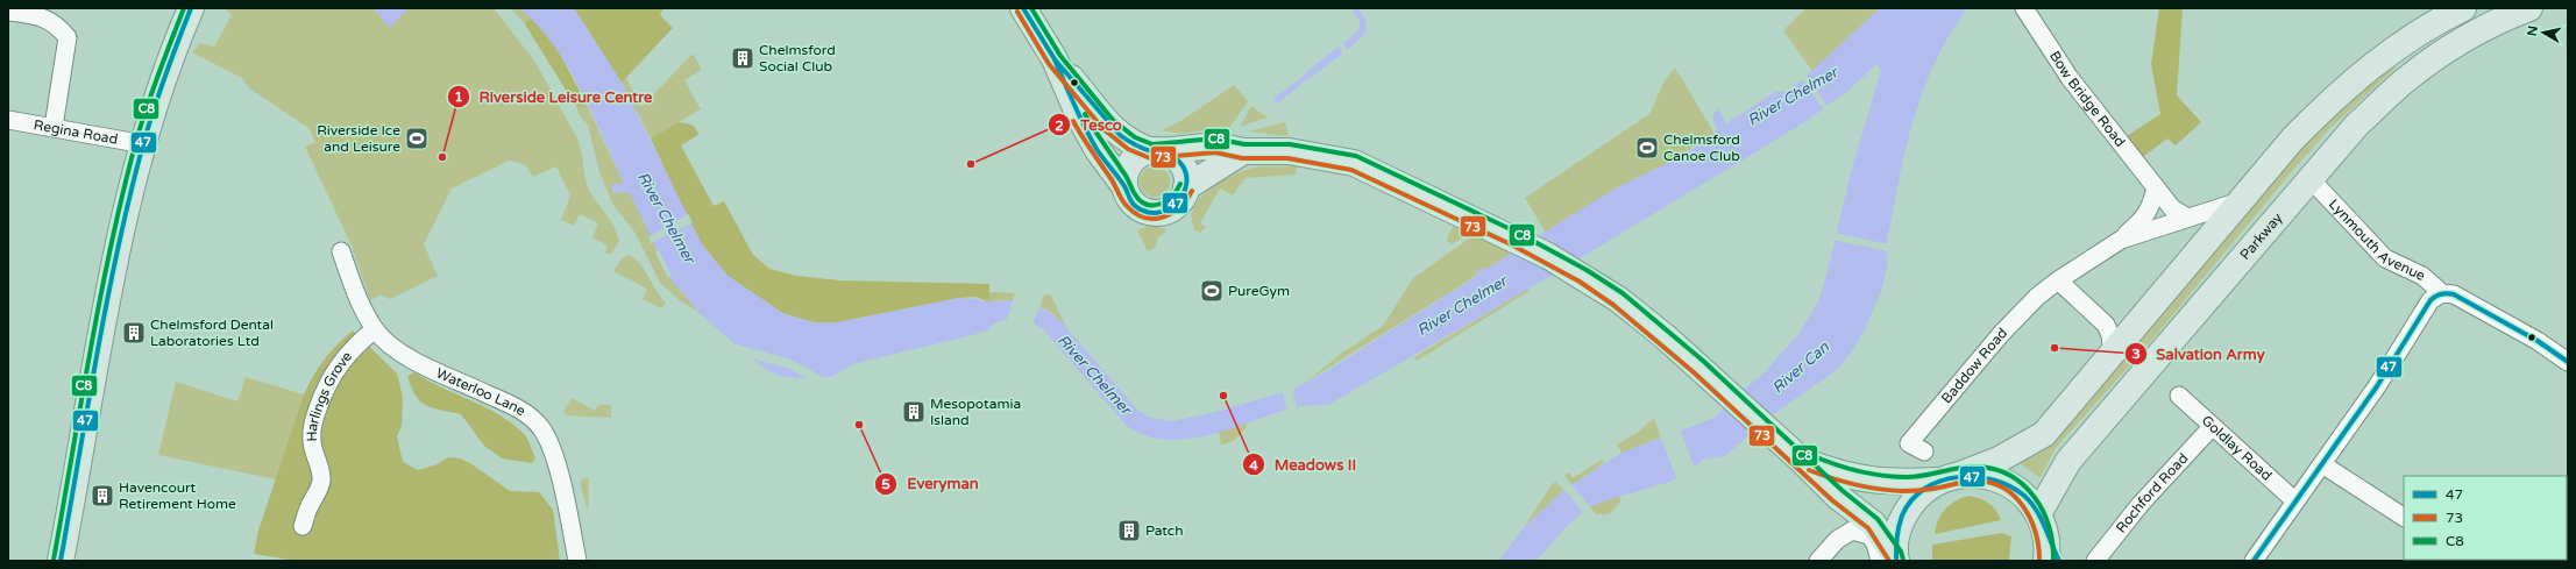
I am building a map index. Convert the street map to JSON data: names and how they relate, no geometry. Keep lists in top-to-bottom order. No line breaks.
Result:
{"streets":{"main road":["Parkway"],"street":["Bow Bridge Road","Regina Road","Lynmouth Avenue","Baddow Road","Waterloo Lane","Harlings Grove","Goldlay Road","Rochford Road"]},"crossings":[["Bow Bridge Road","Baddow Road"],["Parkway","Lynmouth Avenue"],["Waterloo Lane","Harlings Grove"],["Goldlay Road","Rochford Road"]],"water":["River Chelmer","River Can"],"places":{"building":["Chelmsford Social Club","Chelmsford Dental Laboratories Ltd","Mesopotamia Island","Havencourt Retirement Home","Patch"],"sports":["Riverside Ice and Leisure","Chelmsford Canoe Club","PureGym"],"other":["Riverside Leisure Centre","Tesco","Salvation Army","Meadows II","Everyman"]},"lines":["transit line 47","transit line C8","transit line 73"],"legend":["47","73","C8"],"north":"left"}
